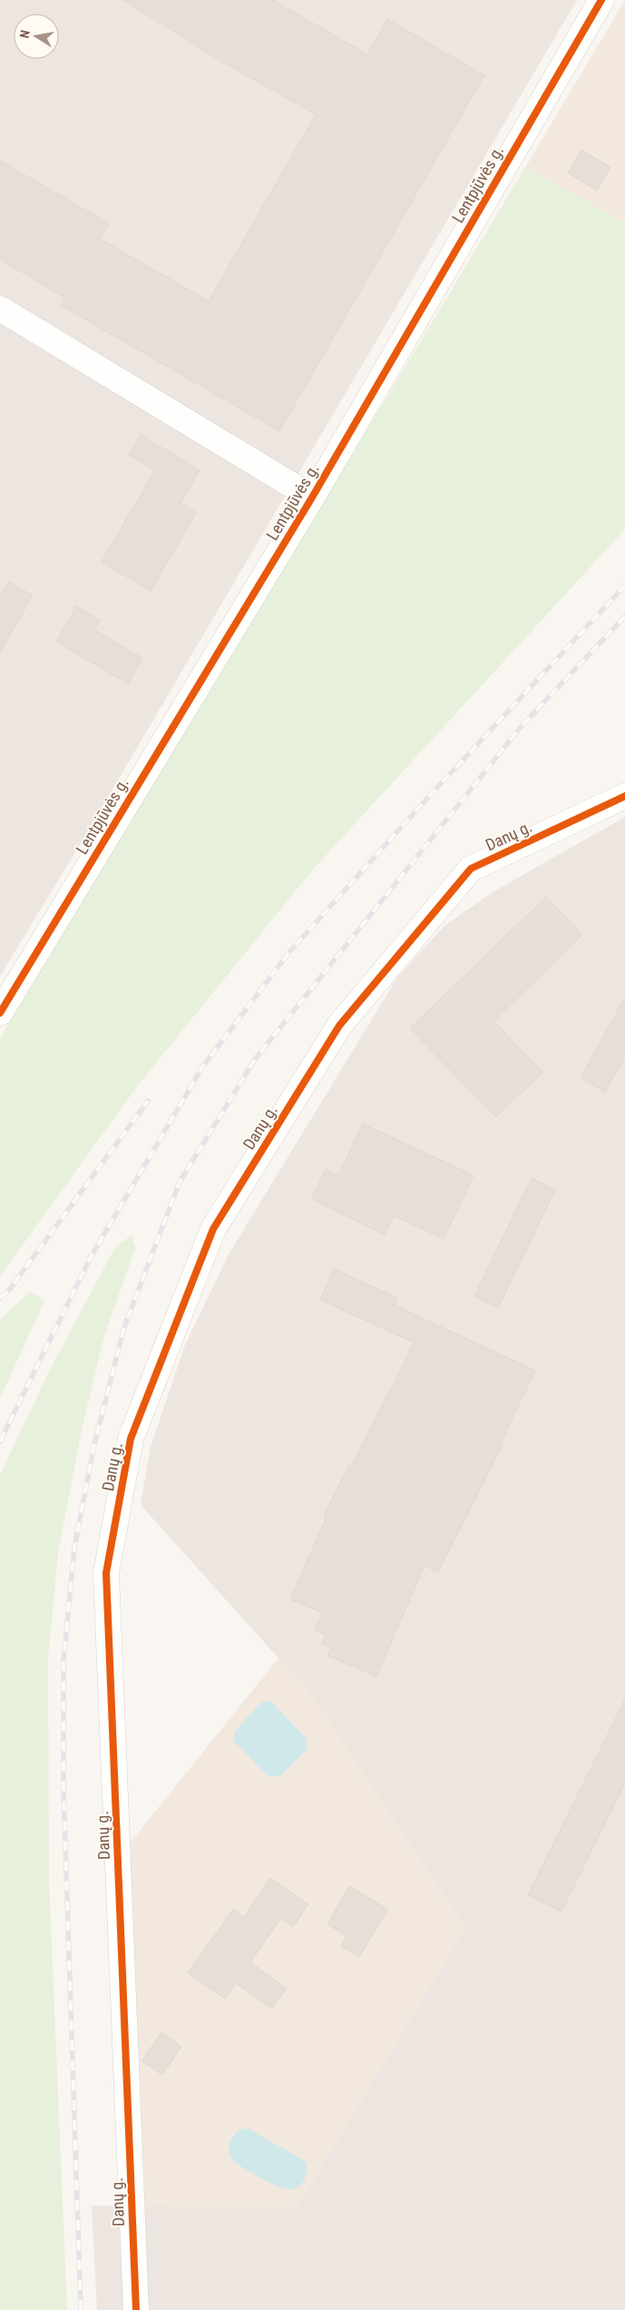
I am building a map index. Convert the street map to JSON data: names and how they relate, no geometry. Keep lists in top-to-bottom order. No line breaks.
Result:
{"streets":{"street":["Lentpjūvės g.","Danų g."]},"north":"left"}
